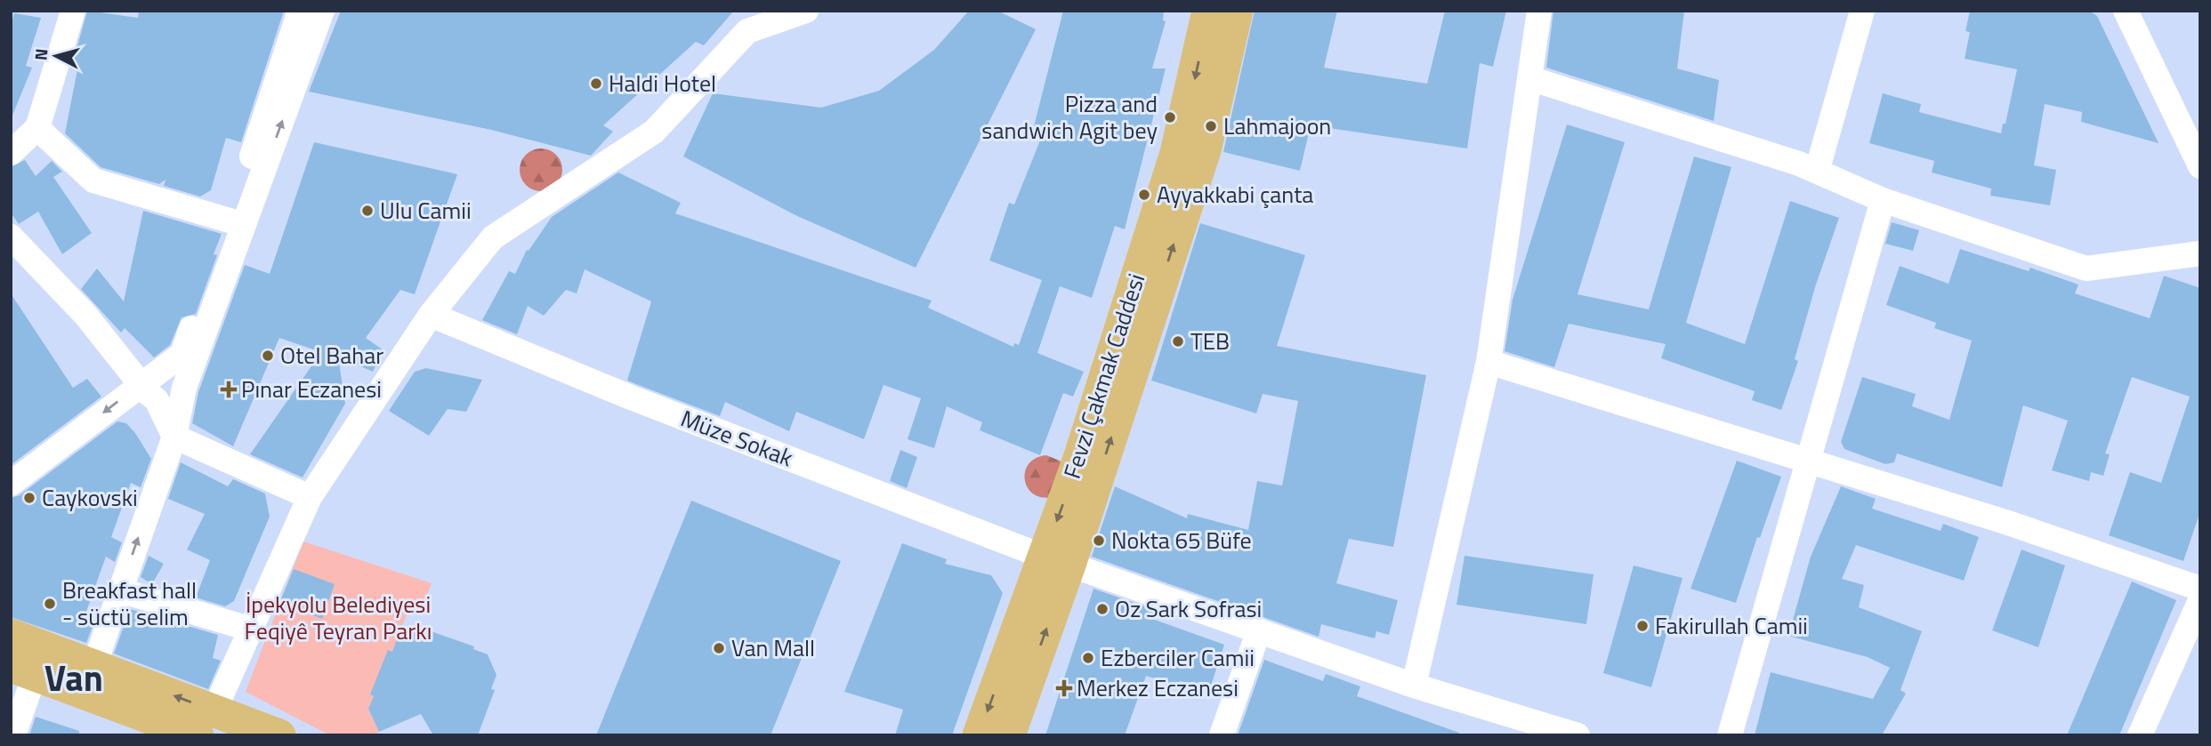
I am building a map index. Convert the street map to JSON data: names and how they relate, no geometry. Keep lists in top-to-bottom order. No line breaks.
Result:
{"streets":{"main road":["Fevzi Çakmak Caddesi"],"street":["Müze Sokak"]},"crossings":[["Fevzi Çakmak Caddesi","Müze Sokak"]],"districts":["Van"],"parks":["İpekyolu Belediyesi Feqiyê Teyran Parkı"],"places":{"other":["Haldi Hotel","Pizza and sandwich Agit bey","Lahmajoon","Ayyakkabi çanta","Ulu Camii","TEB","Otel Bahar","Caykovski","Nokta 65 Büfe","Breakfast hall - süctü selim","Oz Sark Sofrasi","Fakirullah Camii","Van Mall","Ezberciler Camii"],"health":["Pınar Eczanesi","Merkez Eczanesi"]},"north":"left"}
